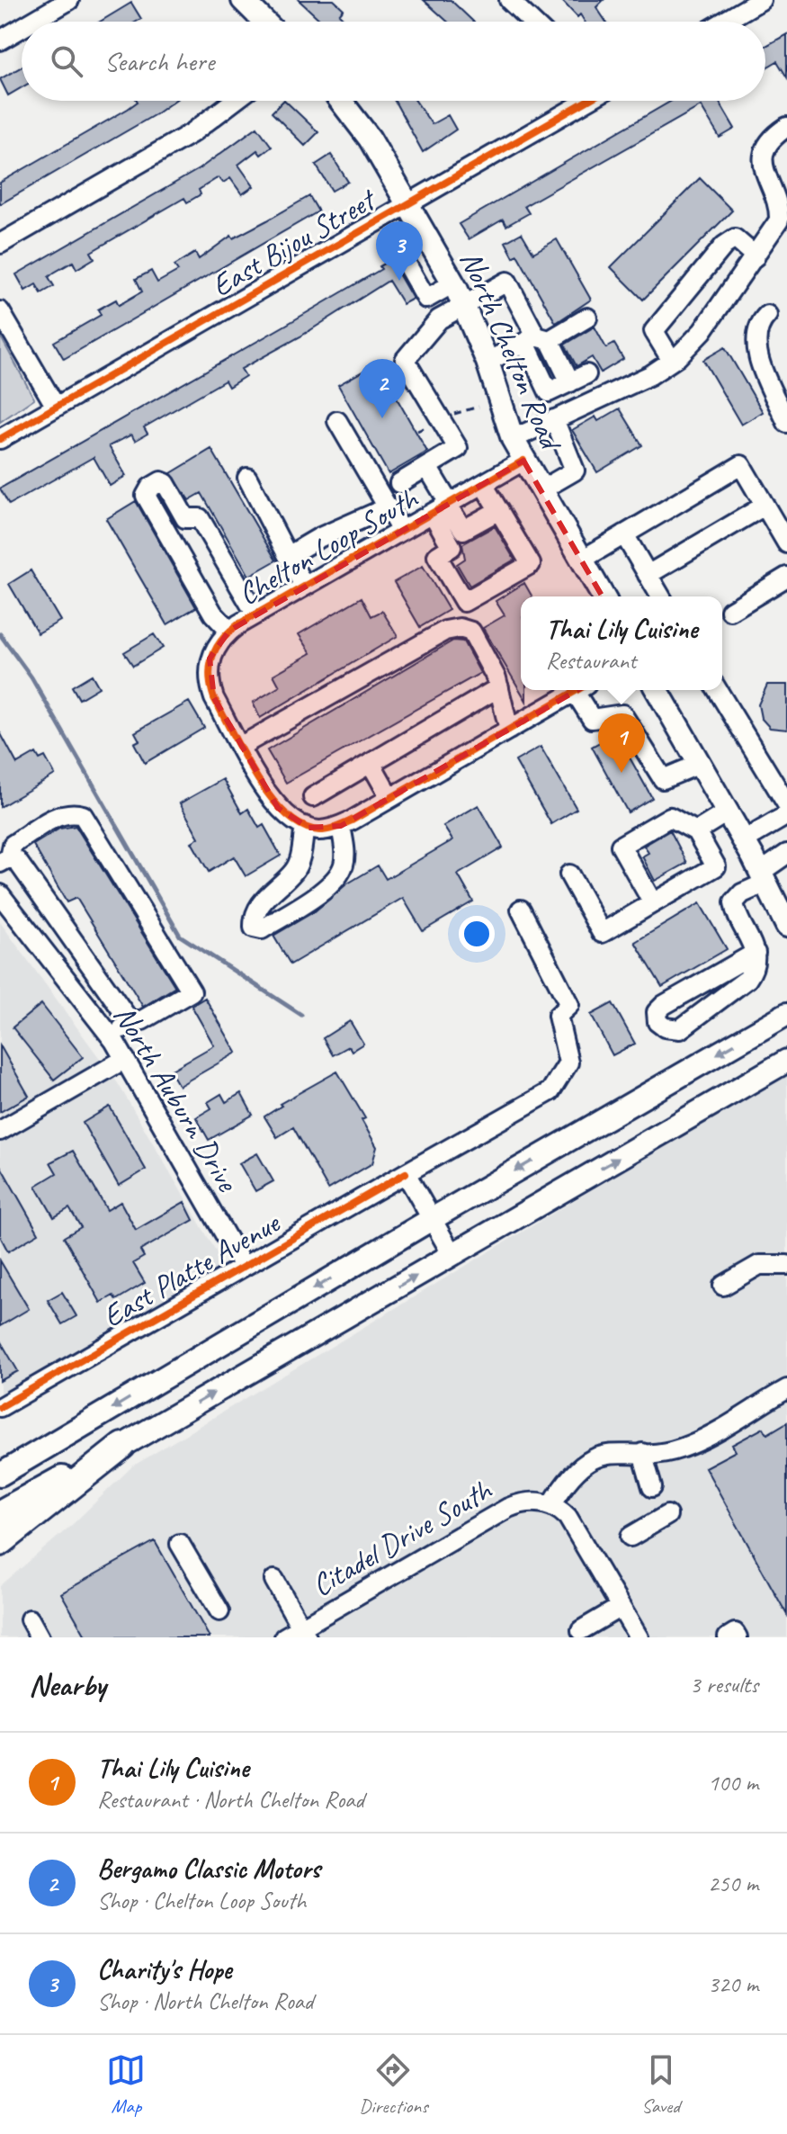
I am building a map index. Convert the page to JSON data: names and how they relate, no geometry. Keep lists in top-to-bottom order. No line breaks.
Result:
{"streets":{"main road":["North Chelton Road"],"street":["East Bijou Street","Chelton Loop South","North Auburn Drive","East Platte Avenue","Citadel Drive South"]},"crossings":[["East Bijou Street","North Chelton Road"],["North Chelton Road","Chelton Loop South"],["North Auburn Drive","East Platte Avenue"]],"page":{"search":"Search here","pins":["3","2","1"],"popup":["Thai Lily Cuisine","Restaurant"],"heading":["Nearby","3 results"],"list":[{"mark":"1","name":"Thai Lily Cuisine","note":"Restaurant · North Chelton Road","value":"100 m"},{"mark":"2","name":"Bergamo Classic Motors","note":"Shop · Chelton Loop South","value":"250 m"},{"mark":"3","name":"Charity's Hope","note":"Shop · North Chelton Road","value":"320 m"}],"nav":["Map","Directions","Saved"]}}
